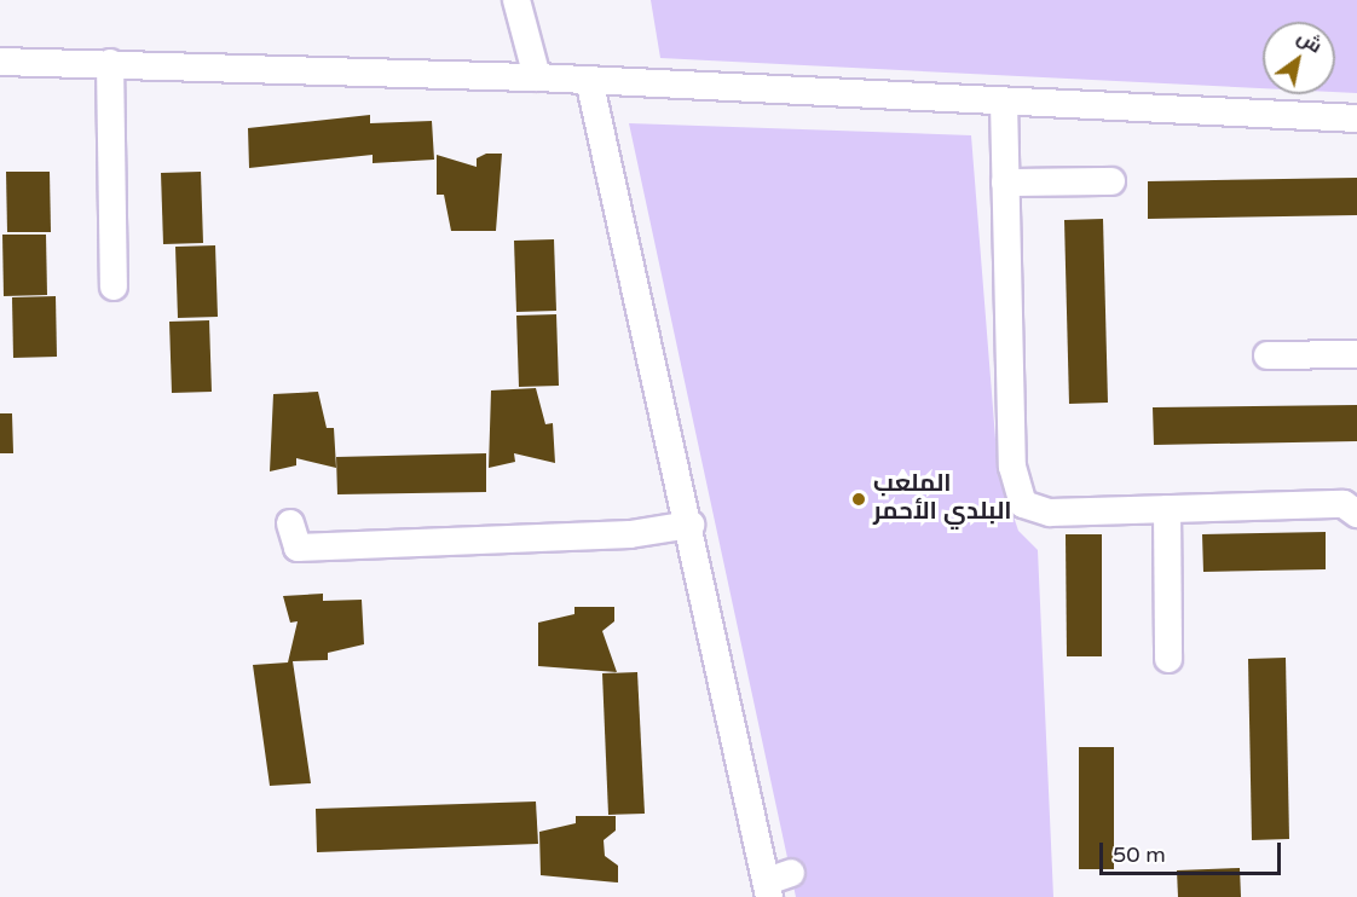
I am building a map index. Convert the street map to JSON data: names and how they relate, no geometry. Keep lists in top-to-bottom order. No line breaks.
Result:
{"places":["الملعب البلدي الأحمر"],"scale_bar":"50 m","north":"top right"}
